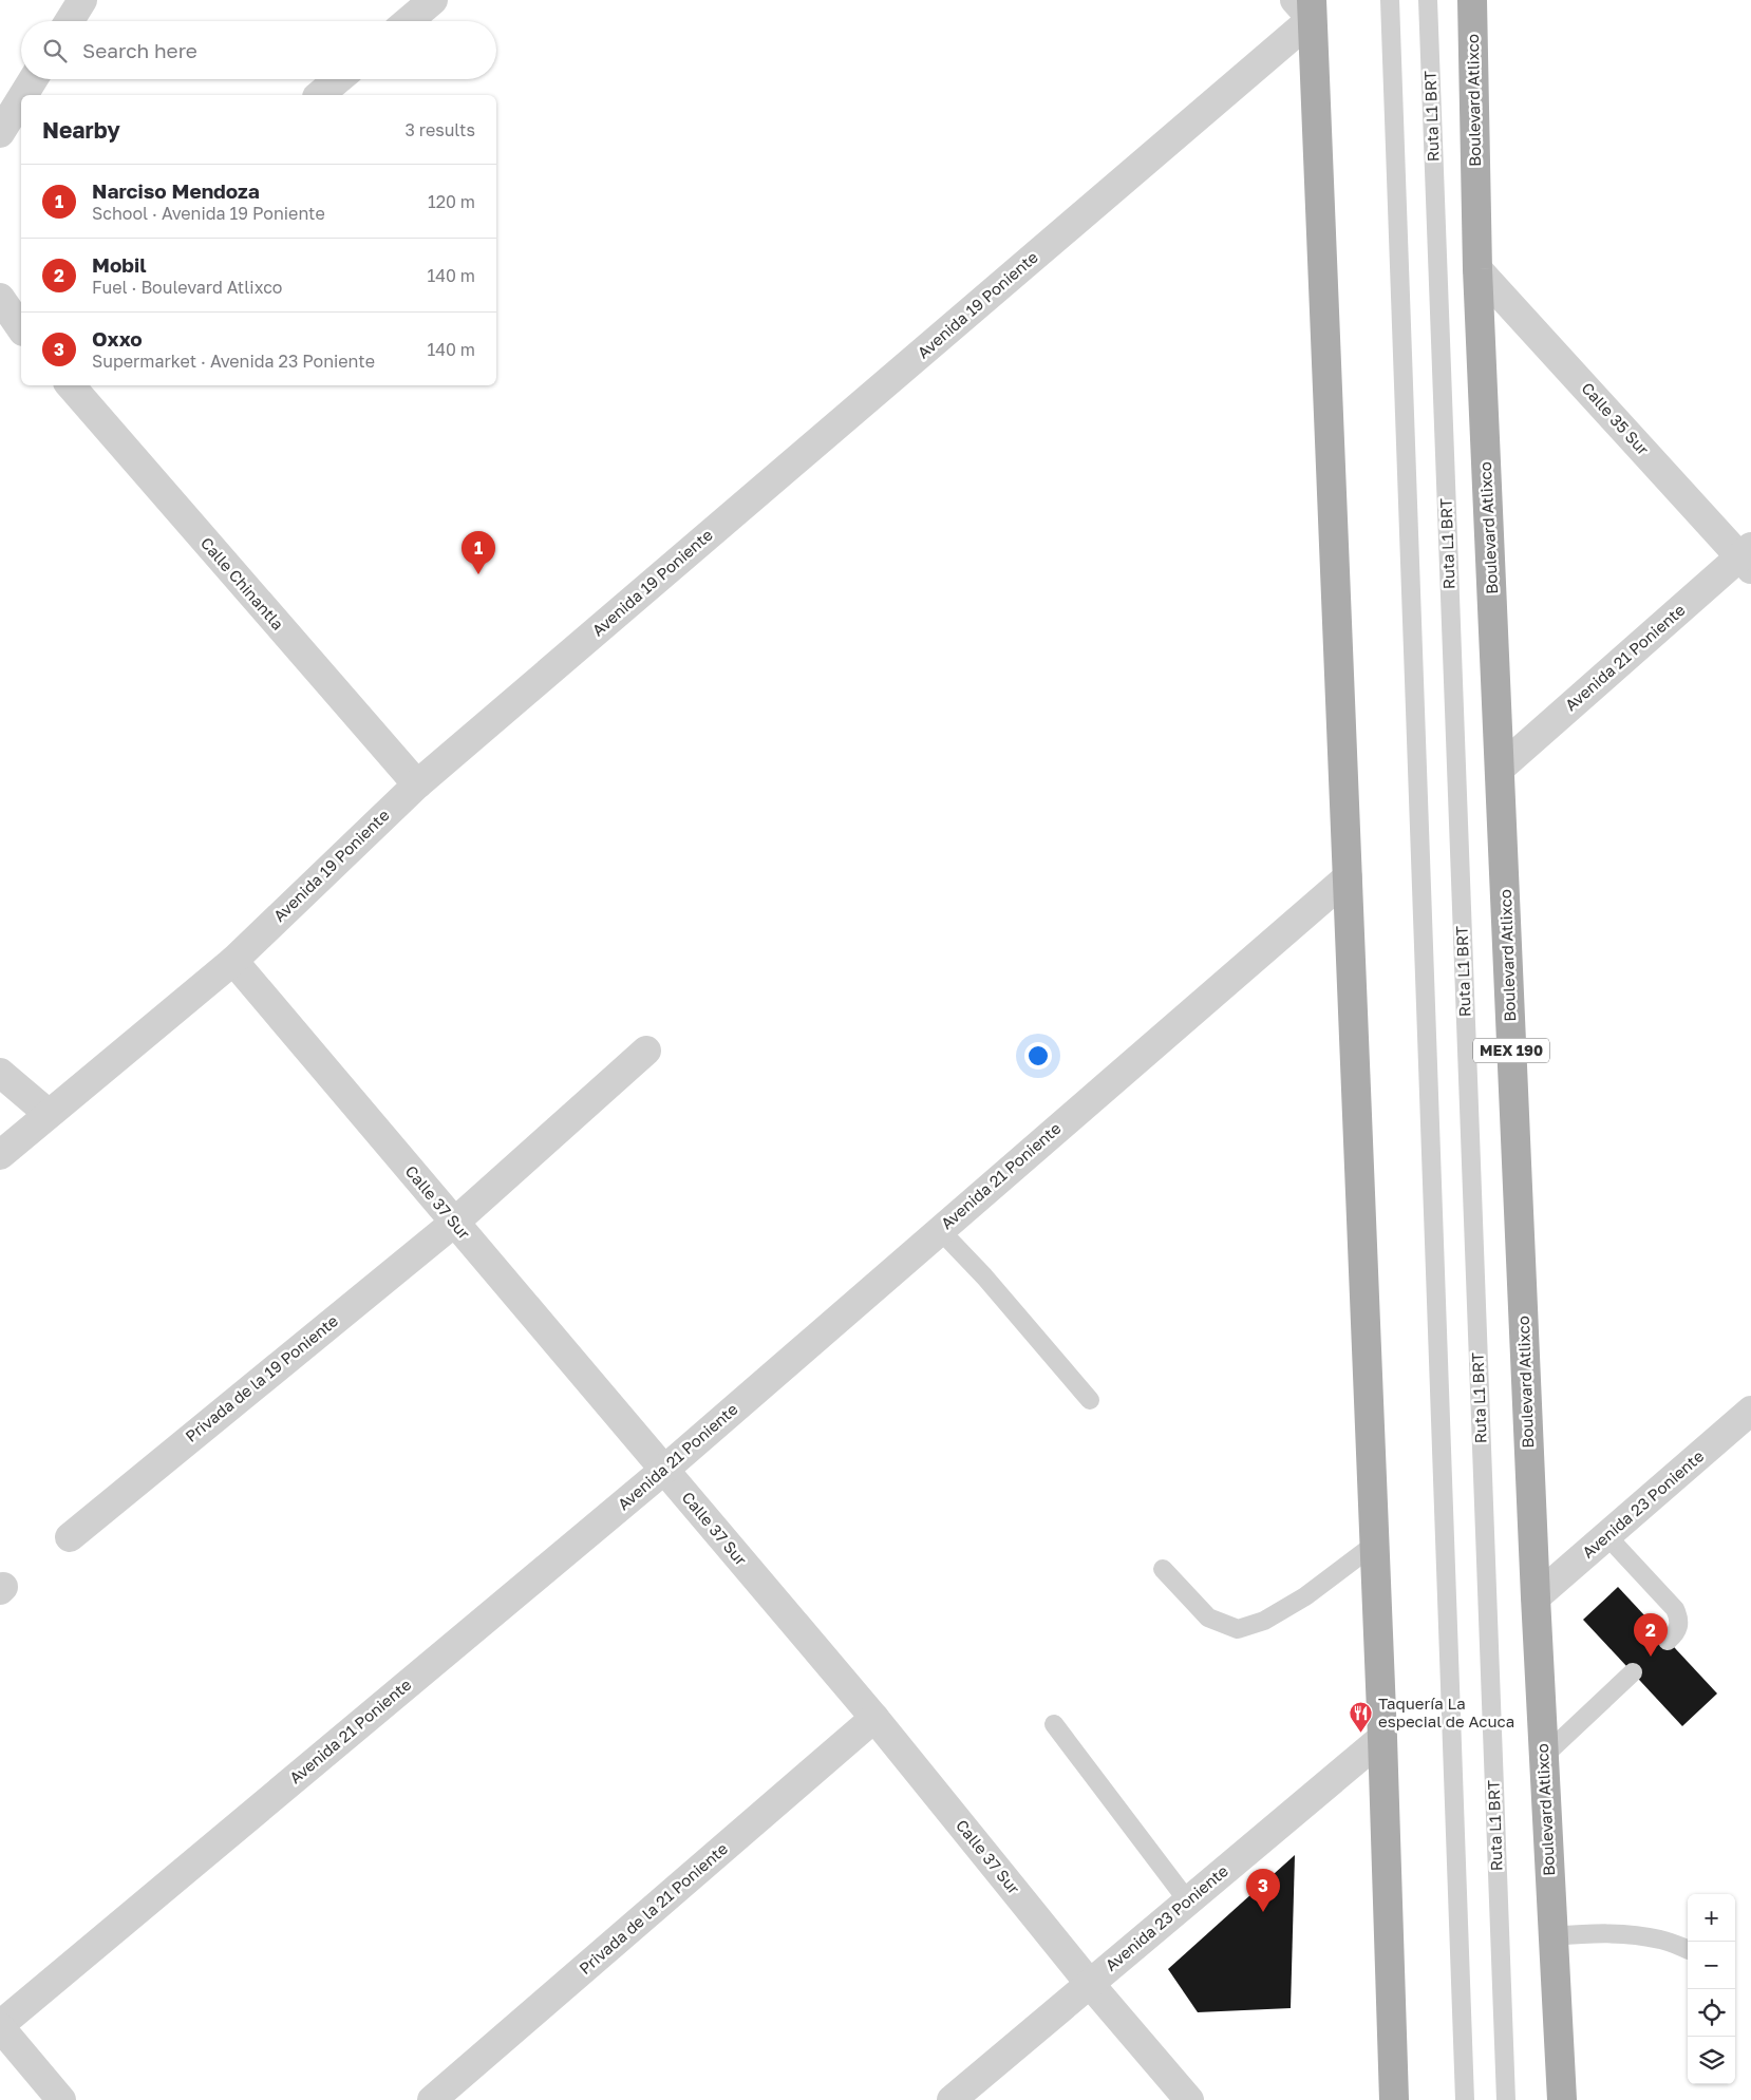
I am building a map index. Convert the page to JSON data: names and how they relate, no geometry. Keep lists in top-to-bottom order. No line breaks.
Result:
{"streets":{"main road":["Boulevard Atlixco","MEX 190"],"street":["Avenida 19 Poniente","Calle 35 Sur","Calle Chinantla","Avenida 21 Poniente","Calle 37 Sur","Privada de la 19 Poniente","Avenida 23 Poniente","Privada de la 21 Poniente"],"lane":["Ruta L1 BRT"]},"crossings":[["Boulevard Atlixco","Calle 35 Sur"],["Boulevard Atlixco","Avenida 21 Poniente"],["Boulevard Atlixco","Avenida 23 Poniente"],["Avenida 19 Poniente","Calle Chinantla"],["Avenida 19 Poniente","Calle 37 Sur"],["Calle 35 Sur","Avenida 21 Poniente"],["Avenida 21 Poniente","Calle 37 Sur"],["Calle 37 Sur","Privada de la 19 Poniente"],["Calle 37 Sur","Avenida 23 Poniente"],["Calle 37 Sur","Privada de la 21 Poniente"]],"places":{"restaurant":["Taquería La especial de Acuca"]},"page":{"search":"Search here","heading":["Nearby","3 results"],"list":[{"mark":"1","name":"Narciso Mendoza","note":"School · Avenida 19 Poniente","value":"120 m"},{"mark":"2","name":"Mobil","note":"Fuel · Boulevard Atlixco","value":"140 m"},{"mark":"3","name":"Oxxo","note":"Supermarket · Avenida 23 Poniente","value":"140 m"}],"pins":["1","2","3"],"map_buttons":["+","−"]}}
